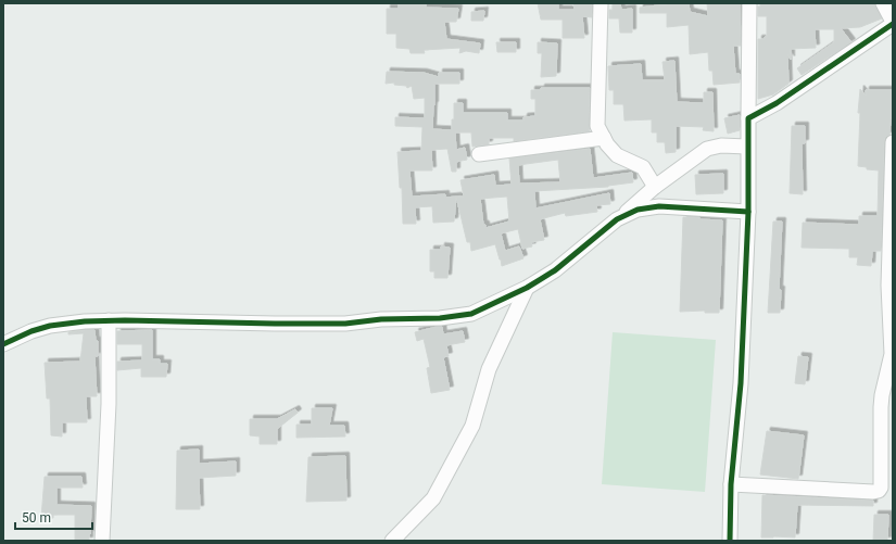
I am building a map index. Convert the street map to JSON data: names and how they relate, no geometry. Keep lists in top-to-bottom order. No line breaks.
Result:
{"scale_bar":"50 m"}
